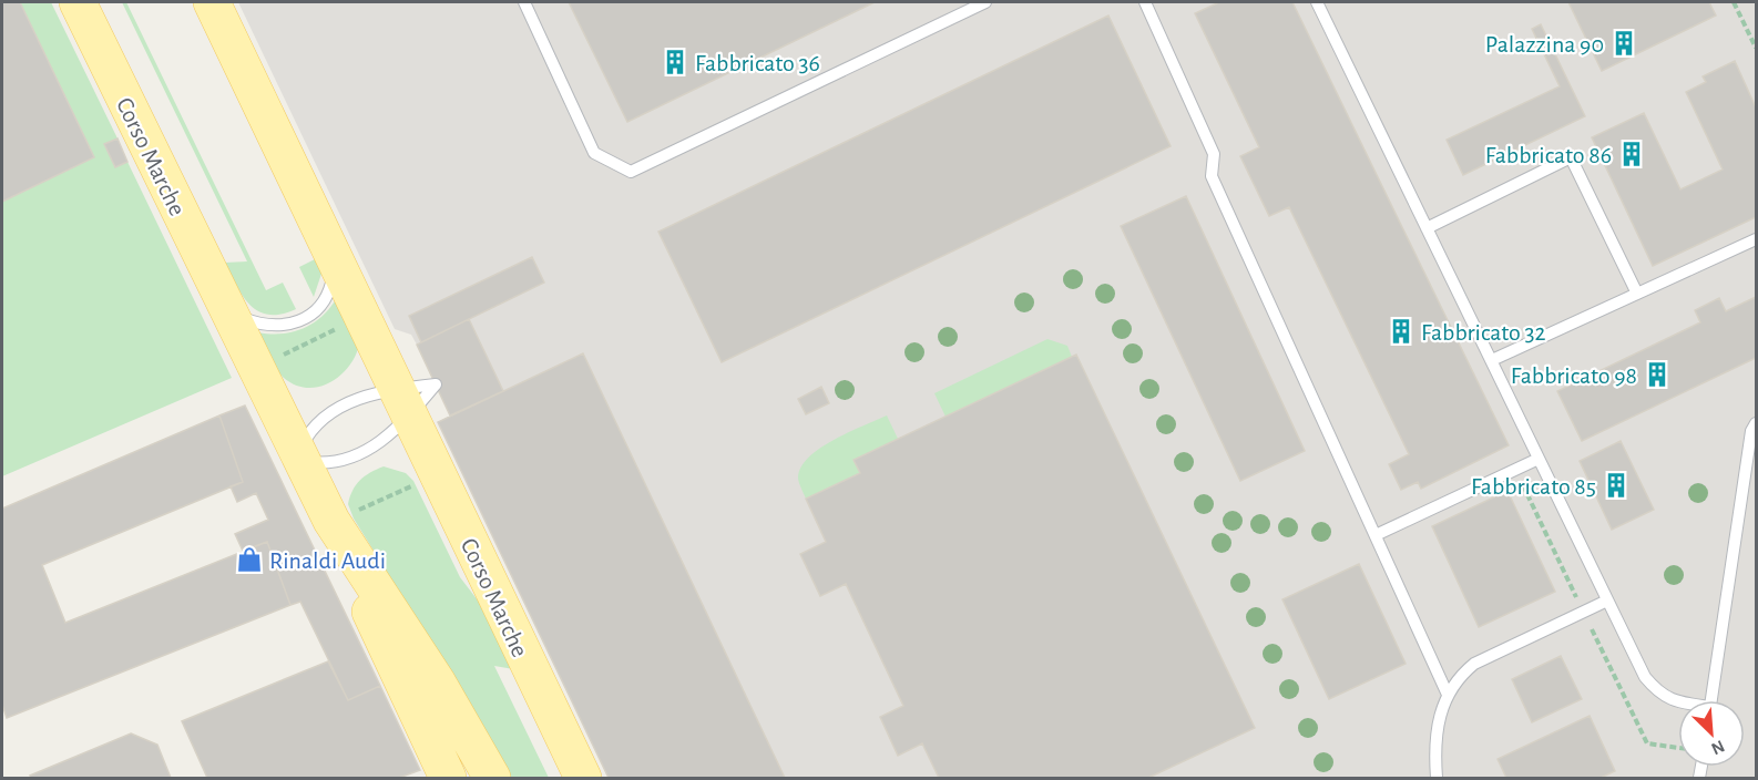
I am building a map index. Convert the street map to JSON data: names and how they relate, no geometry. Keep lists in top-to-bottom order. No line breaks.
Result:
{"streets":{"main road":["Corso Marche"]},"places":{"building":["Palazzina 90","Fabbricato 36","Fabbricato 86","Fabbricato 32","Fabbricato 98","Fabbricato 85"],"shop":["Rinaldi Audi"]},"north":"bottom right"}
